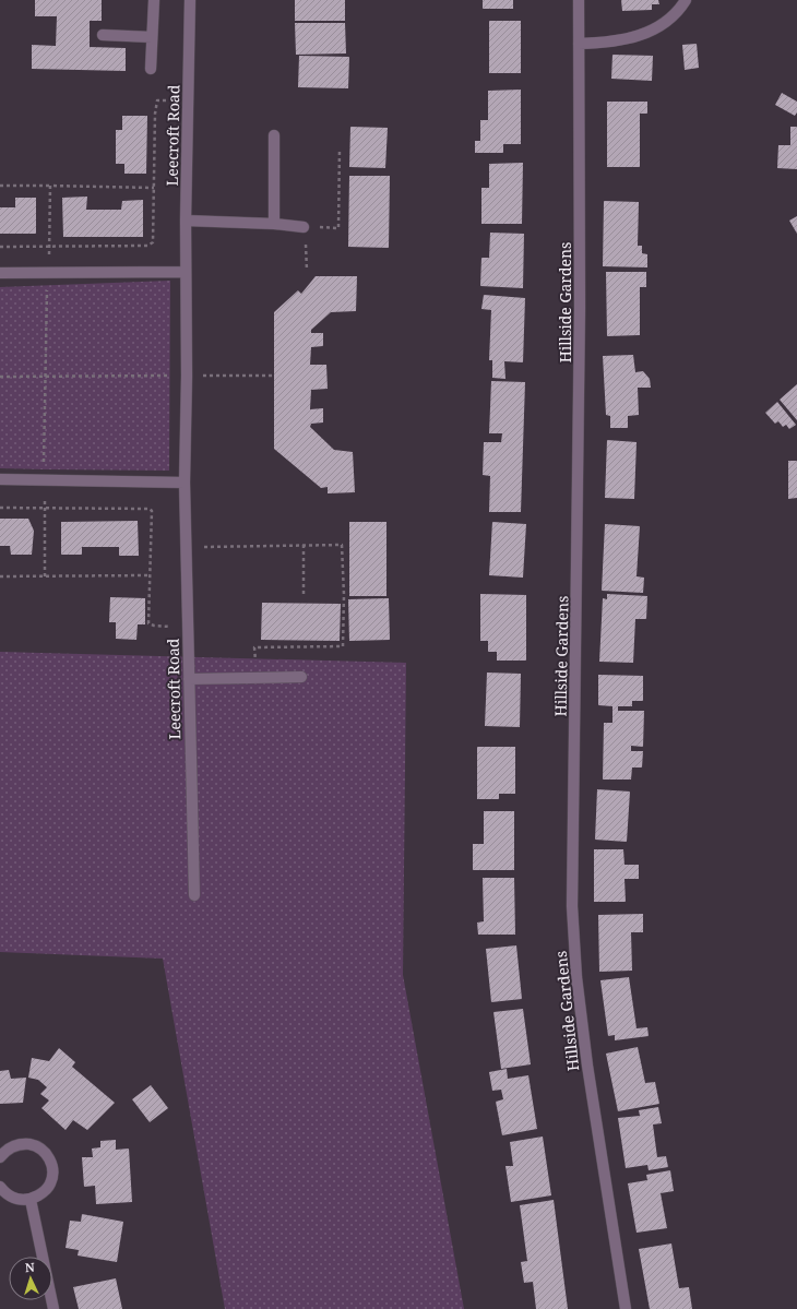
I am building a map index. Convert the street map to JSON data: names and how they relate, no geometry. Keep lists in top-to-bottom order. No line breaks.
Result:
{"streets":{"street":["Leecroft Road","Hillside Gardens"]},"north":"top"}
